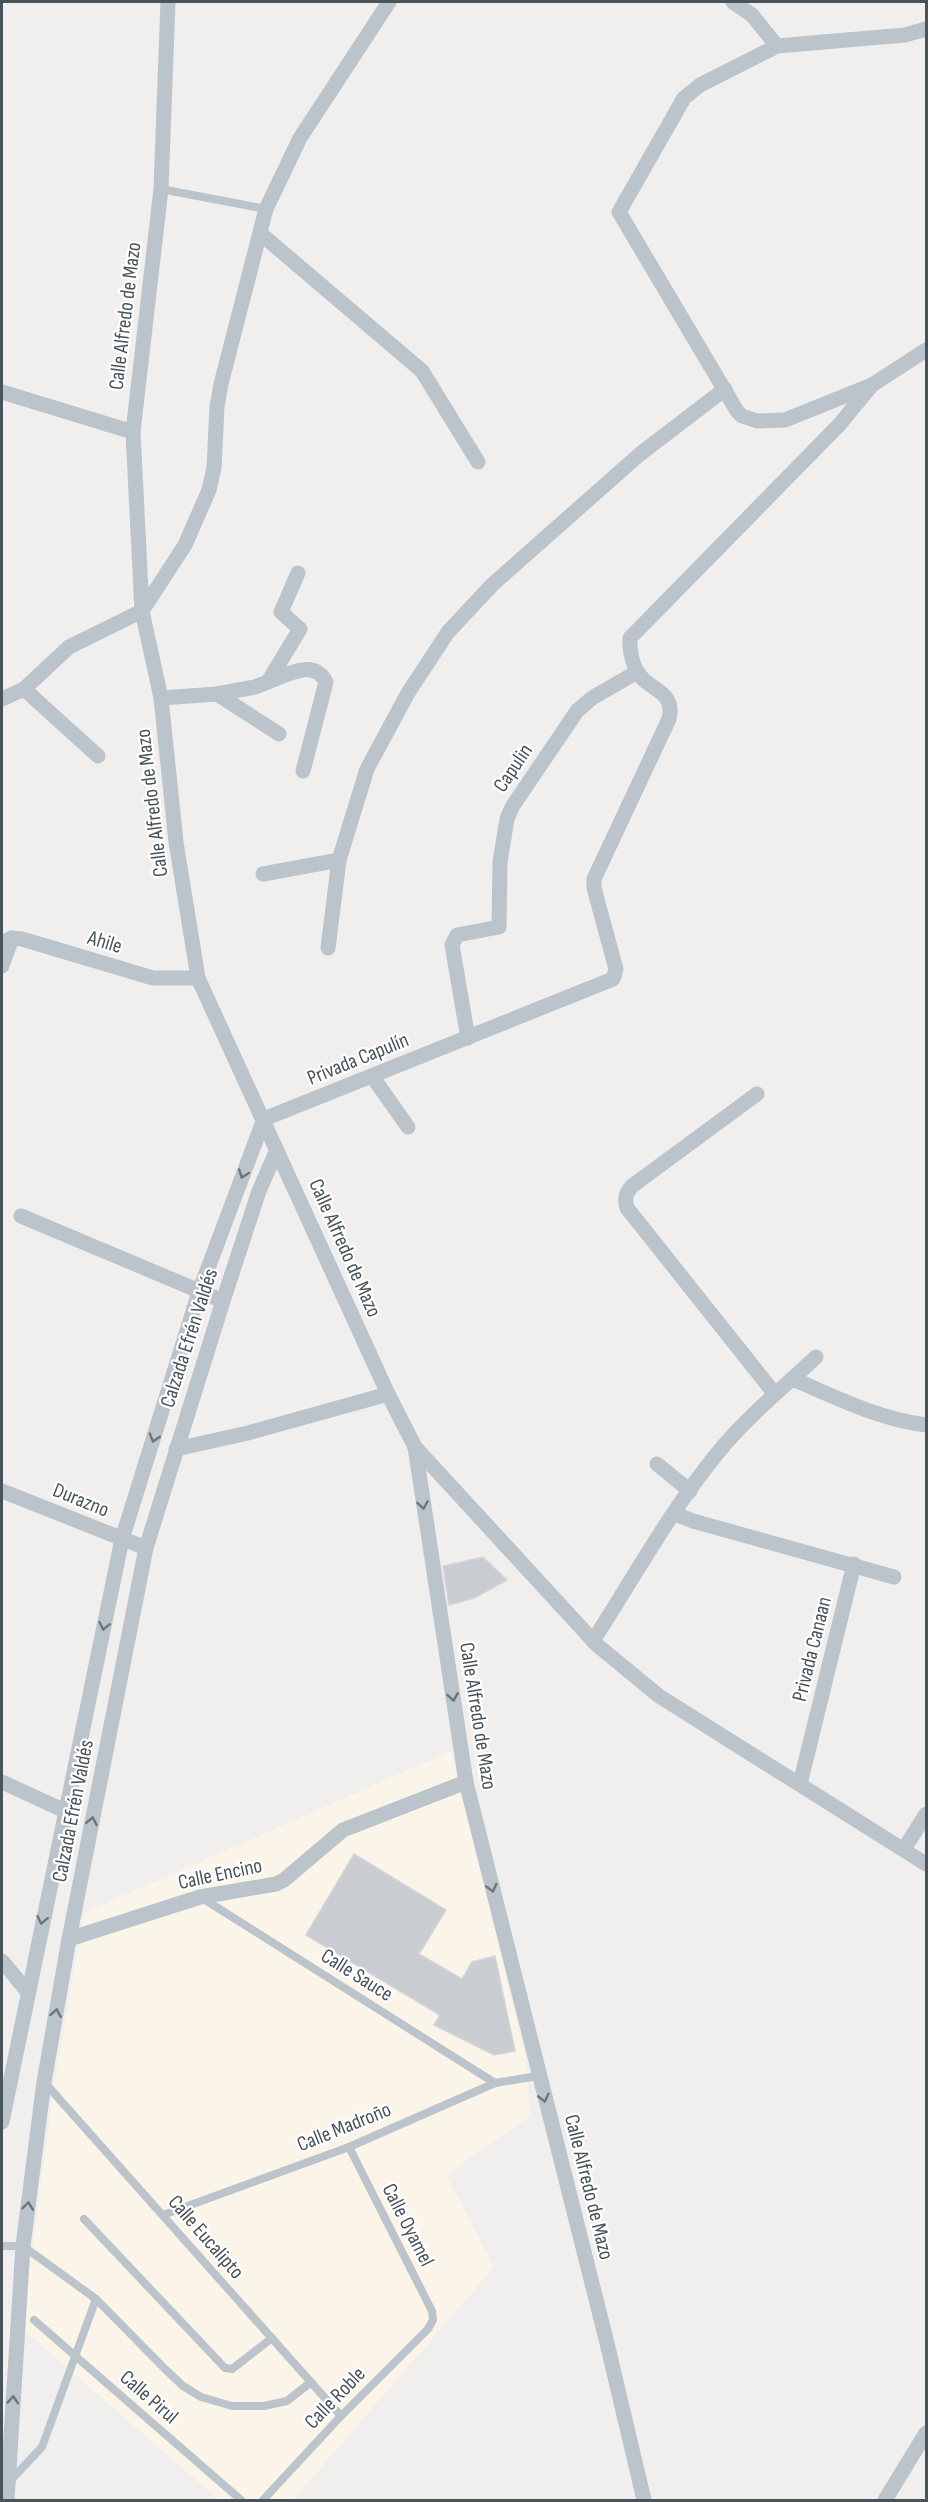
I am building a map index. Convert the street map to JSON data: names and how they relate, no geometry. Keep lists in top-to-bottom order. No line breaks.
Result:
{"streets":{"street":["Calle Alfredo de Mazo","Capulin","Ahile","Privada Capulín","Calzada Efrén Valdés","Durazno","Privada Canaan","Calle Encino"],"lane":["Calle Sauce","Calle Madroño","Calle Oyamel","Calle Eucalipto","Calle Pirul","Calle Roble"]},"crossings":[["Calle Alfredo de Mazo","Ahile"],["Calle Alfredo de Mazo","Privada Capulín"],["Calle Alfredo de Mazo","Calzada Efrén Valdés"],["Calle Alfredo de Mazo","Calle Encino"],["Calle Alfredo de Mazo","Calle Madroño"],["Capulin","Privada Capulín"],["Privada Capulín","Calzada Efrén Valdés"],["Calzada Efrén Valdés","Durazno"],["Calzada Efrén Valdés","Calle Encino"],["Calzada Efrén Valdés","Calle Eucalipto"],["Calle Encino","Calle Sauce"],["Calle Sauce","Calle Madroño"],["Calle Madroño","Calle Oyamel"],["Calle Madroño","Calle Eucalipto"],["Calle Oyamel","Calle Roble"],["Calle Eucalipto","Calle Roble"]],"one_way":["Calle Alfredo de Mazo"]}
